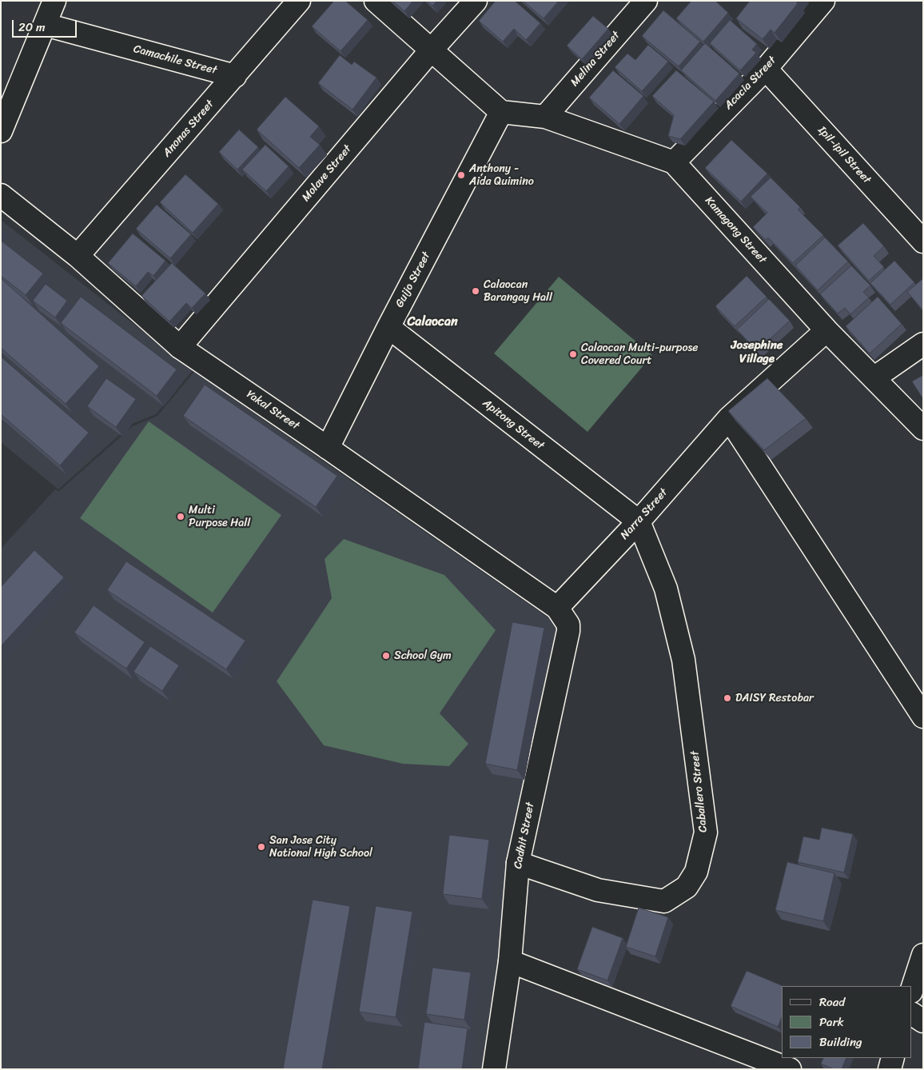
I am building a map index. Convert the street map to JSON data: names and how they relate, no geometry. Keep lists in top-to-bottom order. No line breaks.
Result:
{"streets":{"street":["Melina Street","Camachile Street","Acacia Street","Anonas Street","Ipil-ipil Street","Molave Street","Kamagong Street","Guijo Street","Yakal Street","Apitong Street","Narra Street","Caballero Street","Cadhit Street"]},"crossings":[["Melina Street","Kamagong Street"],["Camachile Street","Anonas Street"],["Acacia Street","Ipil-ipil Street"],["Acacia Street","Kamagong Street"],["Anonas Street","Yakal Street"],["Molave Street","Yakal Street"],["Kamagong Street","Guijo Street"],["Kamagong Street","Narra Street"],["Guijo Street","Yakal Street"],["Guijo Street","Apitong Street"],["Yakal Street","Narra Street"],["Yakal Street","Cadhit Street"],["Apitong Street","Narra Street"],["Apitong Street","Caballero Street"],["Narra Street","Caballero Street"],["Narra Street","Cadhit Street"],["Caballero Street","Cadhit Street"]],"districts":["Calaocan","Josephine Village"],"places":["Anthony - Aida Quimino","Calaocan Barangay Hall","Calaocan Multi-purpose Covered Court","Multi Purpose Hall","School Gym","DAISY Restobar","San Jose City National High School"],"legend":["Road","Park","Building"],"scale_bar":"20 m"}
